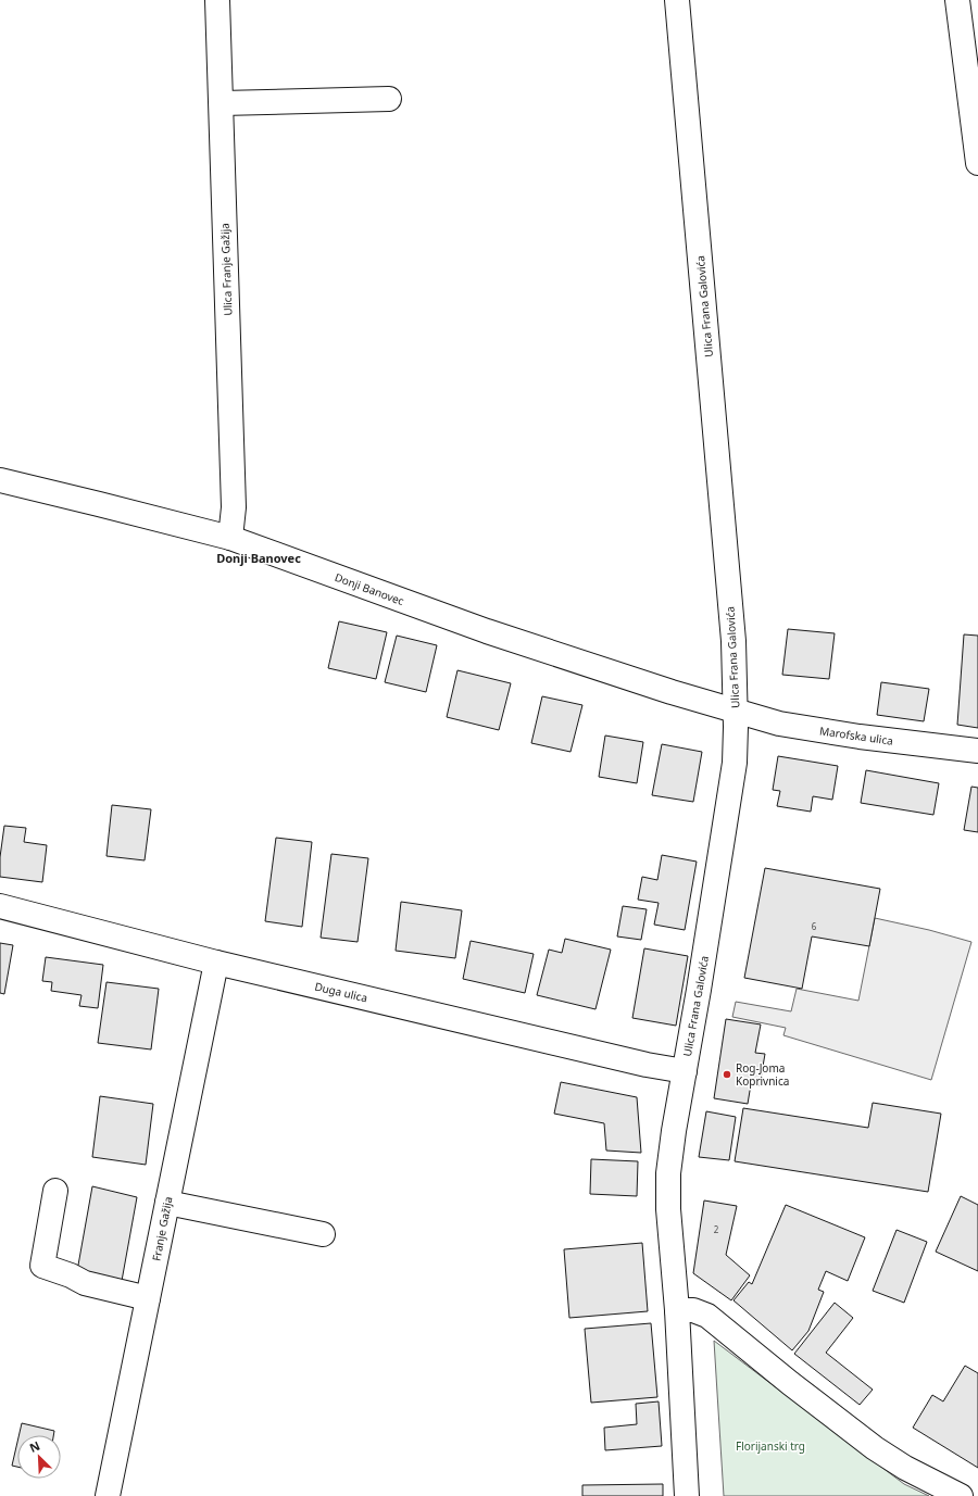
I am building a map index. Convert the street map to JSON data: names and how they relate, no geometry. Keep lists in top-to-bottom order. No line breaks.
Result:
{"streets":{"street":["Ulica Franje Gažija","Ulica Frana Galovića","Donji Banovec","Marofska ulica","Duga ulica","Franje Gažija"]},"crossings":[["Ulica Franje Gažija","Donji Banovec"],["Ulica Frana Galovića","Donji Banovec"],["Ulica Frana Galovića","Marofska ulica"],["Ulica Frana Galovića","Duga ulica"],["Donji Banovec","Marofska ulica"],["Duga ulica","Franje Gažija"]],"districts":["Donji Banovec"],"parks":["Florijanski trg"],"places":["Rog-Joma Koprivnica"],"house_numbers":["6","2"],"north":"top left"}
